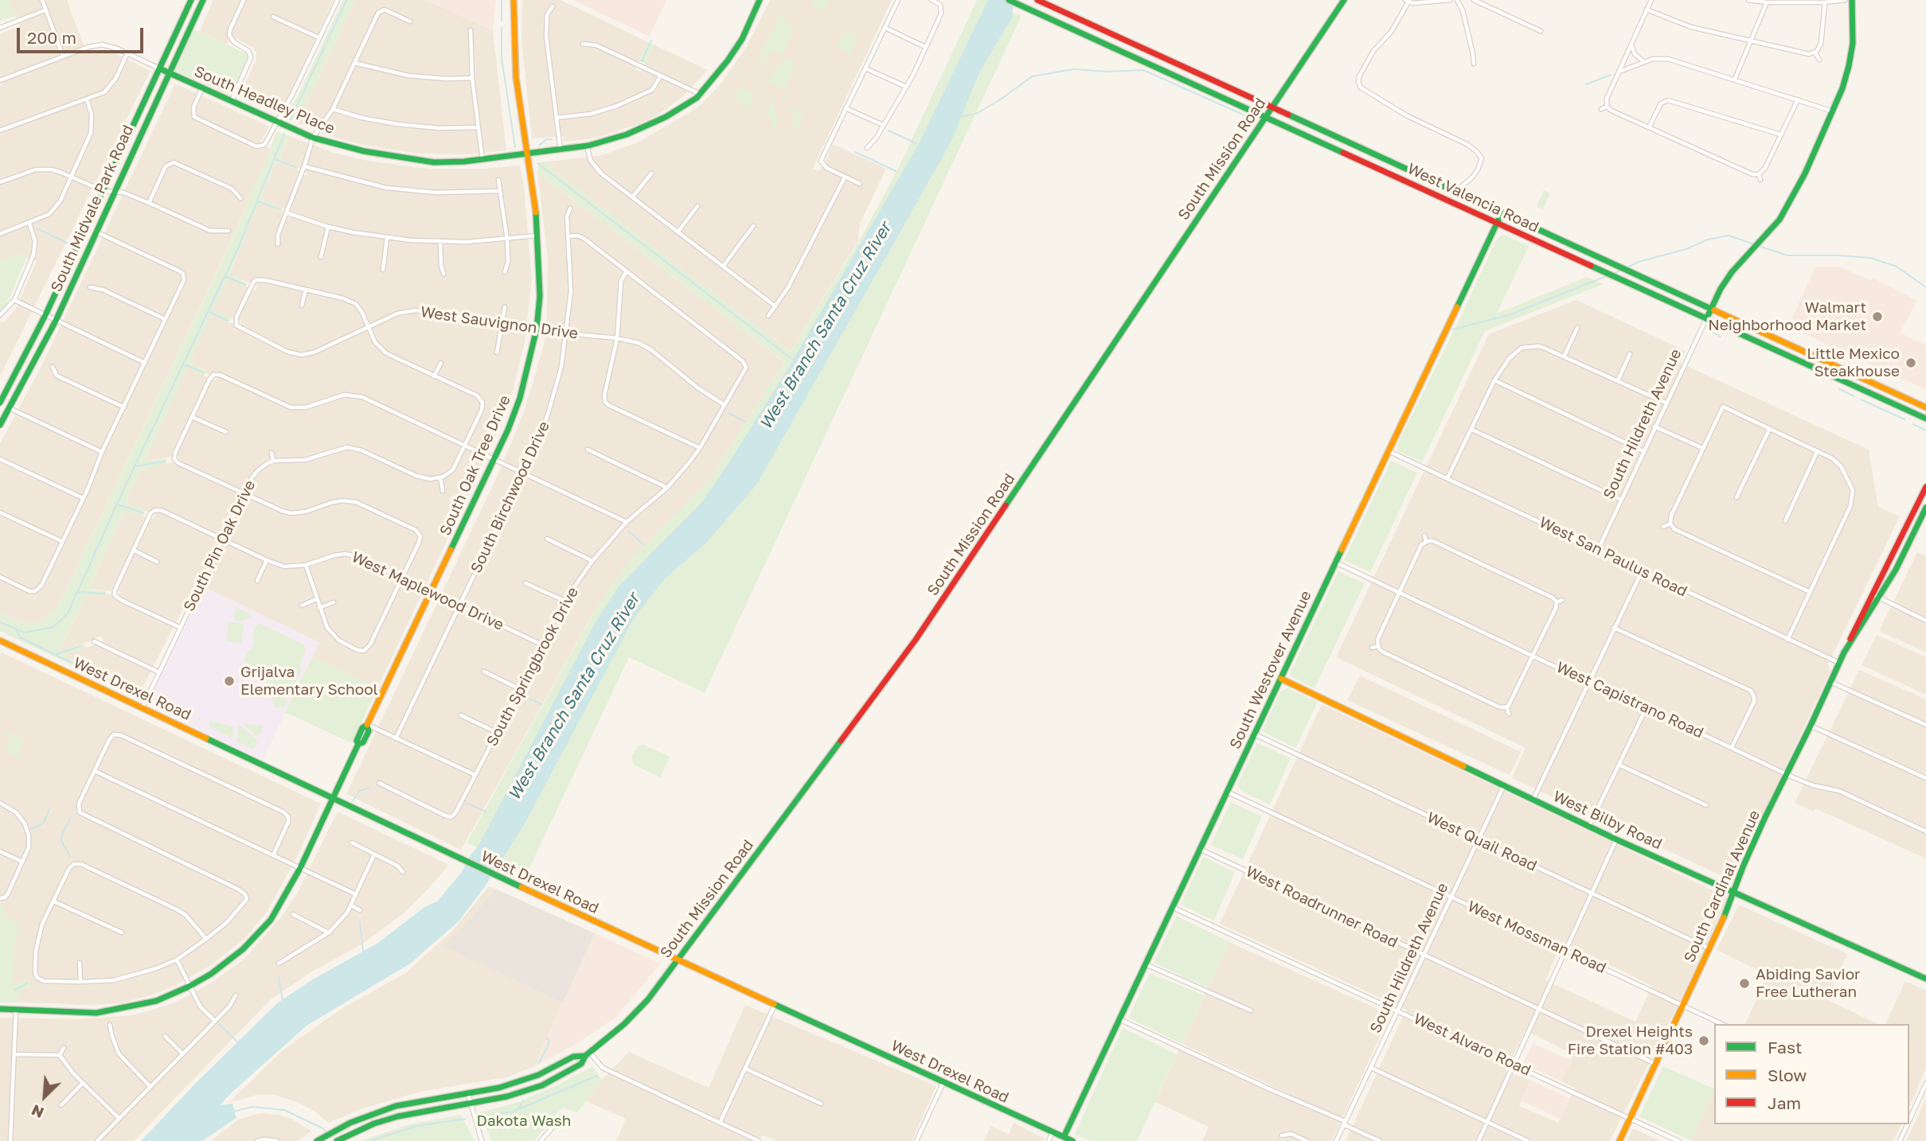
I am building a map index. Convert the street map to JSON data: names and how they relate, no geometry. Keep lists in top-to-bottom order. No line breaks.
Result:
{"streets":{"main road":["South Headley Place","South Mission Road","West Valencia Road","South Midvale Park Road","South Hildreth Avenue","South Oak Tree Drive","South Westover Avenue","West Drexel Road","West Bilby Road","South Cardinal Avenue"],"street":["West Sauvignon Drive","South Birchwood Drive","South Pin Oak Drive","West San Paulus Road","West Maplewood Drive","South Springbrook Drive","West Capistrano Road","West Quail Road","West Roadrunner Road","West Mossman Road","West Alvaro Road"]},"crossings":[["South Headley Place","South Midvale Park Road"],["South Headley Place","South Oak Tree Drive"],["South Mission Road","West Valencia Road"],["South Mission Road","West Drexel Road"],["West Valencia Road","South Hildreth Avenue"],["West Valencia Road","South Westover Avenue"],["West Sauvignon Drive","South Oak Tree Drive"],["West Sauvignon Drive","South Birchwood Drive"],["West Sauvignon Drive","South Springbrook Drive"],["South Hildreth Avenue","West San Paulus Road"],["South Hildreth Avenue","West Bilby Road"],["South Hildreth Avenue","West Quail Road"],["South Hildreth Avenue","West Roadrunner Road"],["South Hildreth Avenue","West Mossman Road"],["South Hildreth Avenue","West Alvaro Road"],["South Oak Tree Drive","West Maplewood Drive"],["South Oak Tree Drive","West Drexel Road"],["South Birchwood Drive","West Maplewood Drive"],["South Pin Oak Drive","West Maplewood Drive"],["South Pin Oak Drive","West Drexel Road"],["West San Paulus Road","South Westover Avenue"],["West San Paulus Road","South Cardinal Avenue"],["West Maplewood Drive","South Springbrook Drive"],["South Westover Avenue","West Drexel Road"],["South Westover Avenue","West Capistrano Road"],["South Westover Avenue","West Bilby Road"],["South Westover Avenue","West Quail Road"],["South Westover Avenue","West Roadrunner Road"],["South Westover Avenue","West Mossman Road"],["South Westover Avenue","West Alvaro Road"],["West Capistrano Road","South Cardinal Avenue"],["West Bilby Road","South Cardinal Avenue"],["West Quail Road","South Cardinal Avenue"],["South Cardinal Avenue","West Roadrunner Road"],["South Cardinal Avenue","West Mossman Road"],["South Cardinal Avenue","West Alvaro Road"]],"water":["West Branch Santa Cruz River"],"parks":["Dakota Wash"],"places":["Walmart Neighborhood Market","Little Mexico Steakhouse","Grijalva Elementary School","Abiding Savior Free Lutheran","Drexel Heights Fire Station #403"],"legend":["Fast","Slow","Jam"],"scale_bar":"200 m","north":"bottom left"}
